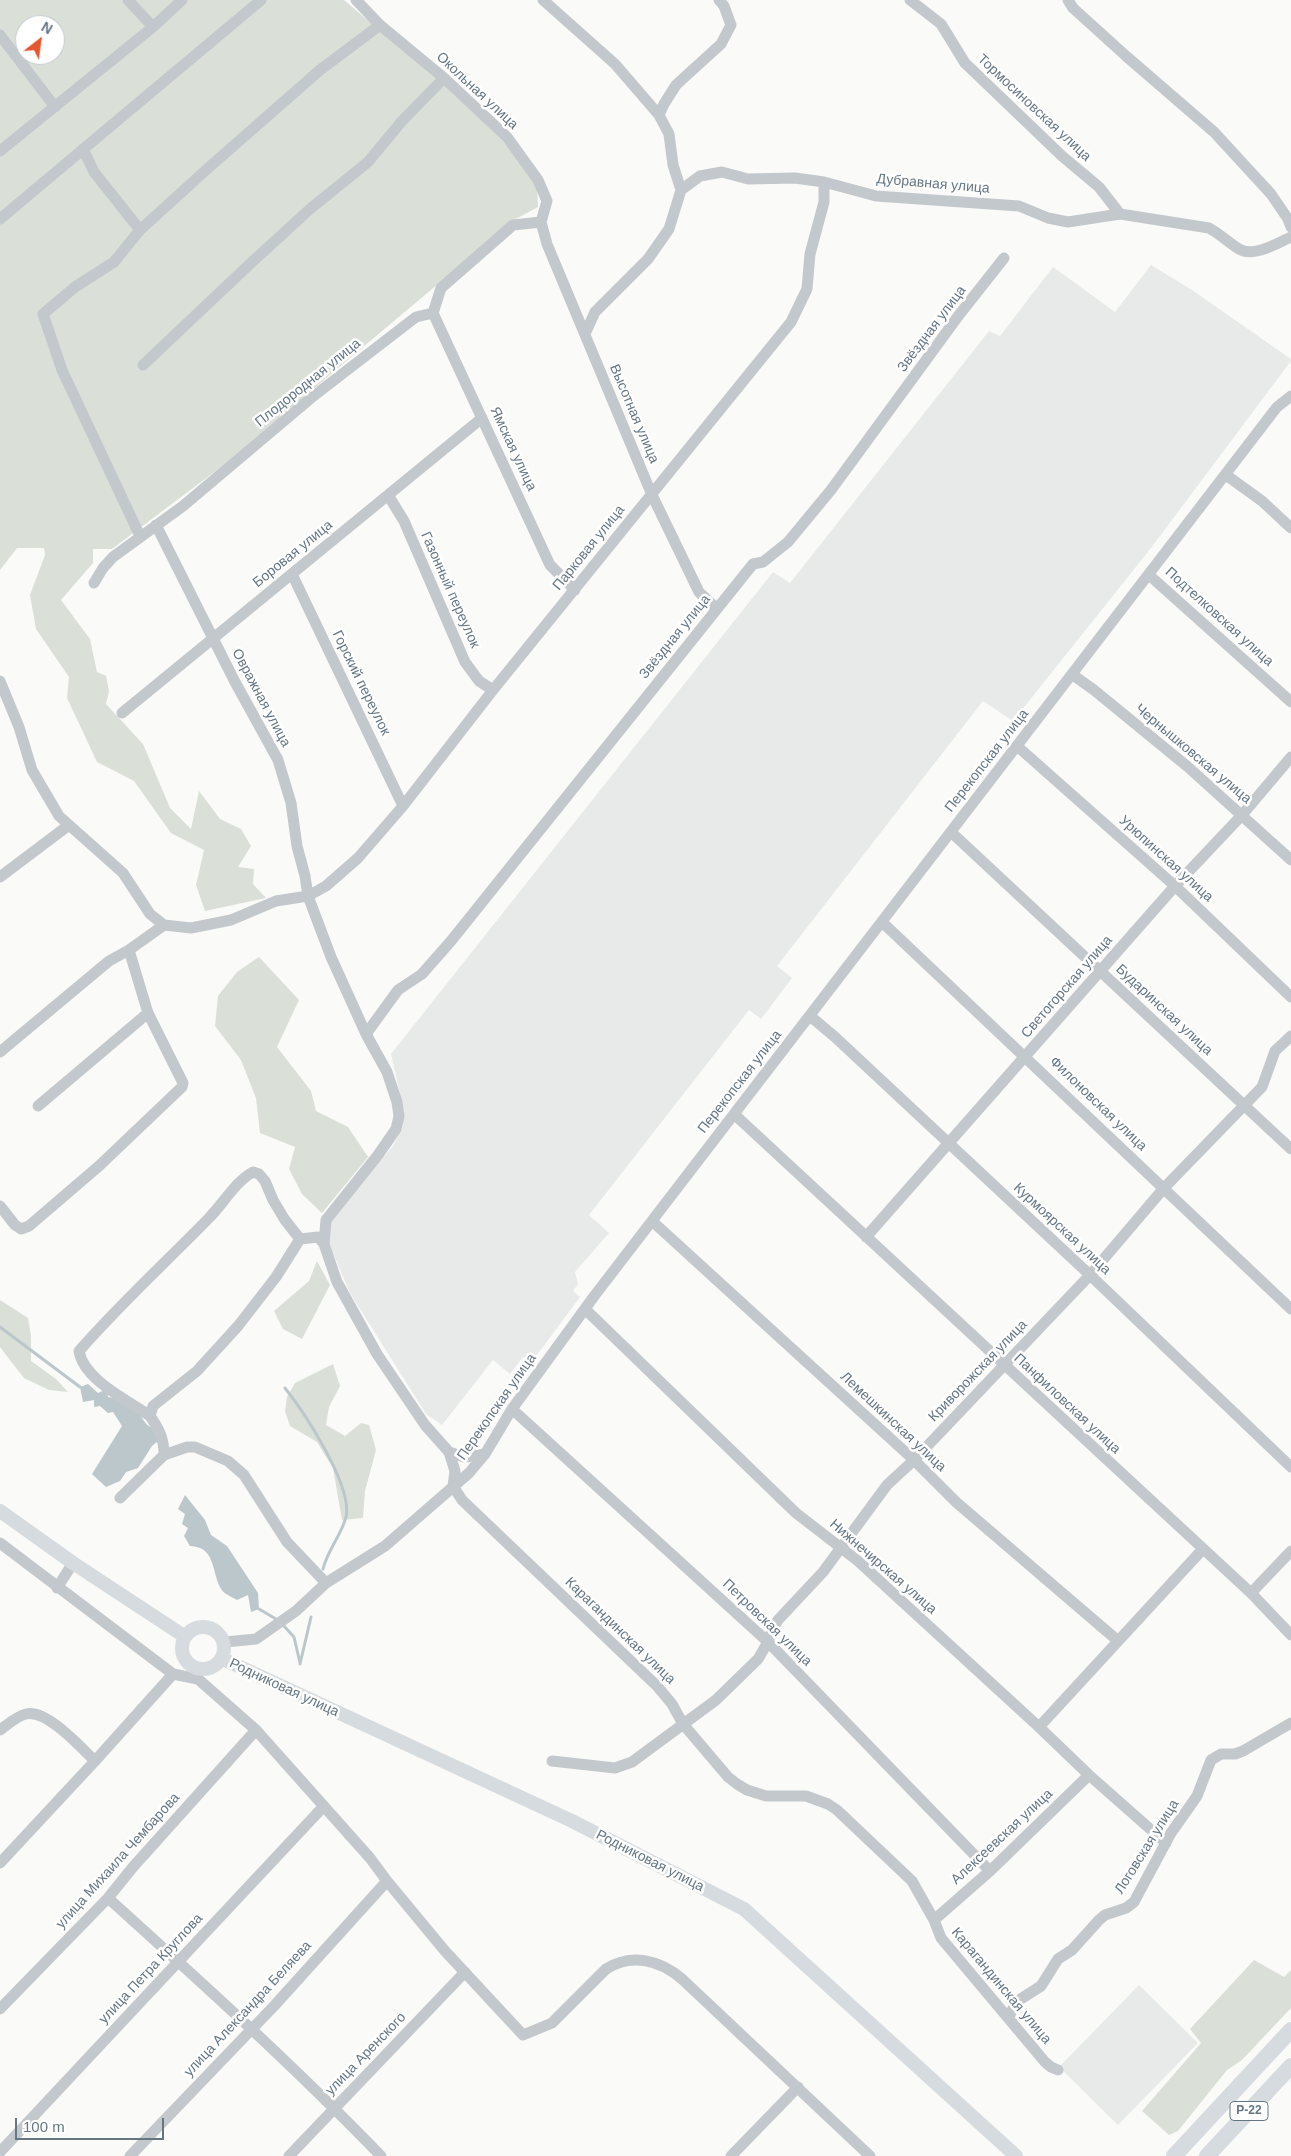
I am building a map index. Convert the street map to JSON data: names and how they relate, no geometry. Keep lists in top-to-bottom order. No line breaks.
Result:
{"streets":{"highway":["Р-22"],"main road":["Родниковая улица"],"street":["Окольная улица","Тормосиновская улица","Дубравная улица","Звёздная улица","Плодородная улица","Высотная улица","Ямская улица","Парковая улица","Боровая улица","Газонный переулок","Подтелковская улица","Горский переулок","Овражная улица","Чернышковская улица","Перекопская улица","Урюпинская улица","Светогорская улица","Бударинская улица","Филоновская улица","Курмоярская улица","Криворожская улица","Панфиловская улица","Лемешкинская улица","Нижнечирская улица","Петровская улица","Карагандинская улица","Алексеевская улица","Логовская улица","улица Михаила Чембарова","улица Петра Круглова","улица Александра Беляева","улица Аренского"]},"crossings":[["Окольная улица","Высотная улица"],["Тормосиновская улица","Дубравная улица"],["Дубравная улица","Парковая улица"],["Звёздная улица","Высотная улица"],["Звёздная улица","Овражная улица"],["Плодородная улица","Ямская улица"],["Плодородная улица","Овражная улица"],["Высотная улица","Парковая улица"],["Ямская улица","Парковая улица"],["Ямская улица","Боровая улица"],["Парковая улица","Газонный переулок"],["Парковая улица","Горский переулок"],["Парковая улица","Овражная улица"],["Боровая улица","Газонный переулок"],["Боровая улица","Горский переулок"],["Боровая улица","Овражная улица"],["Подтелковская улица","Перекопская улица"],["Чернышковская улица","Перекопская улица"],["Чернышковская улица","Светогорская улица"],["Перекопская улица","Урюпинская улица"],["Перекопская улица","Бударинская улица"],["Перекопская улица","Филоновская улица"],["Перекопская улица","Курмоярская улица"],["Перекопская улица","Панфиловская улица"],["Перекопская улица","Лемешкинская улица"],["Перекопская улица","Нижнечирская улица"],["Перекопская улица","Петровская улица"],["Перекопская улица","Карагандинская улица"],["Перекопская улица","Родниковая улица"],["Урюпинская улица","Светогорская улица"],["Светогорская улица","Бударинская улица"],["Светогорская улица","Филоновская улица"],["Светогорская улица","Курмоярская улица"],["Светогорская улица","Панфиловская улица"],["Бударинская улица","Криворожская улица"],["Филоновская улица","Криворожская улица"],["Курмоярская улица","Криворожская улица"],["Криворожская улица","Панфиловская улица"],["Криворожская улица","Лемешкинская улица"],["Криворожская улица","Нижнечирская улица"],["Криворожская улица","Петровская улица"],["Криворожская улица","Карагандинская улица"],["Нижнечирская улица","Алексеевская улица"],["Нижнечирская улица","Логовская улица"],["Петровская улица","Алексеевская улица"],["Карагандинская улица","Алексеевская улица"],["Карагандинская улица","Логовская улица"],["Родниковая улица","улица Михаила Чембарова"],["Родниковая улица","улица Петра Круглова"],["Родниковая улица","улица Александра Беляева"],["Родниковая улица","улица Аренского"]],"scale_bar":"100 m","north":"top right"}
